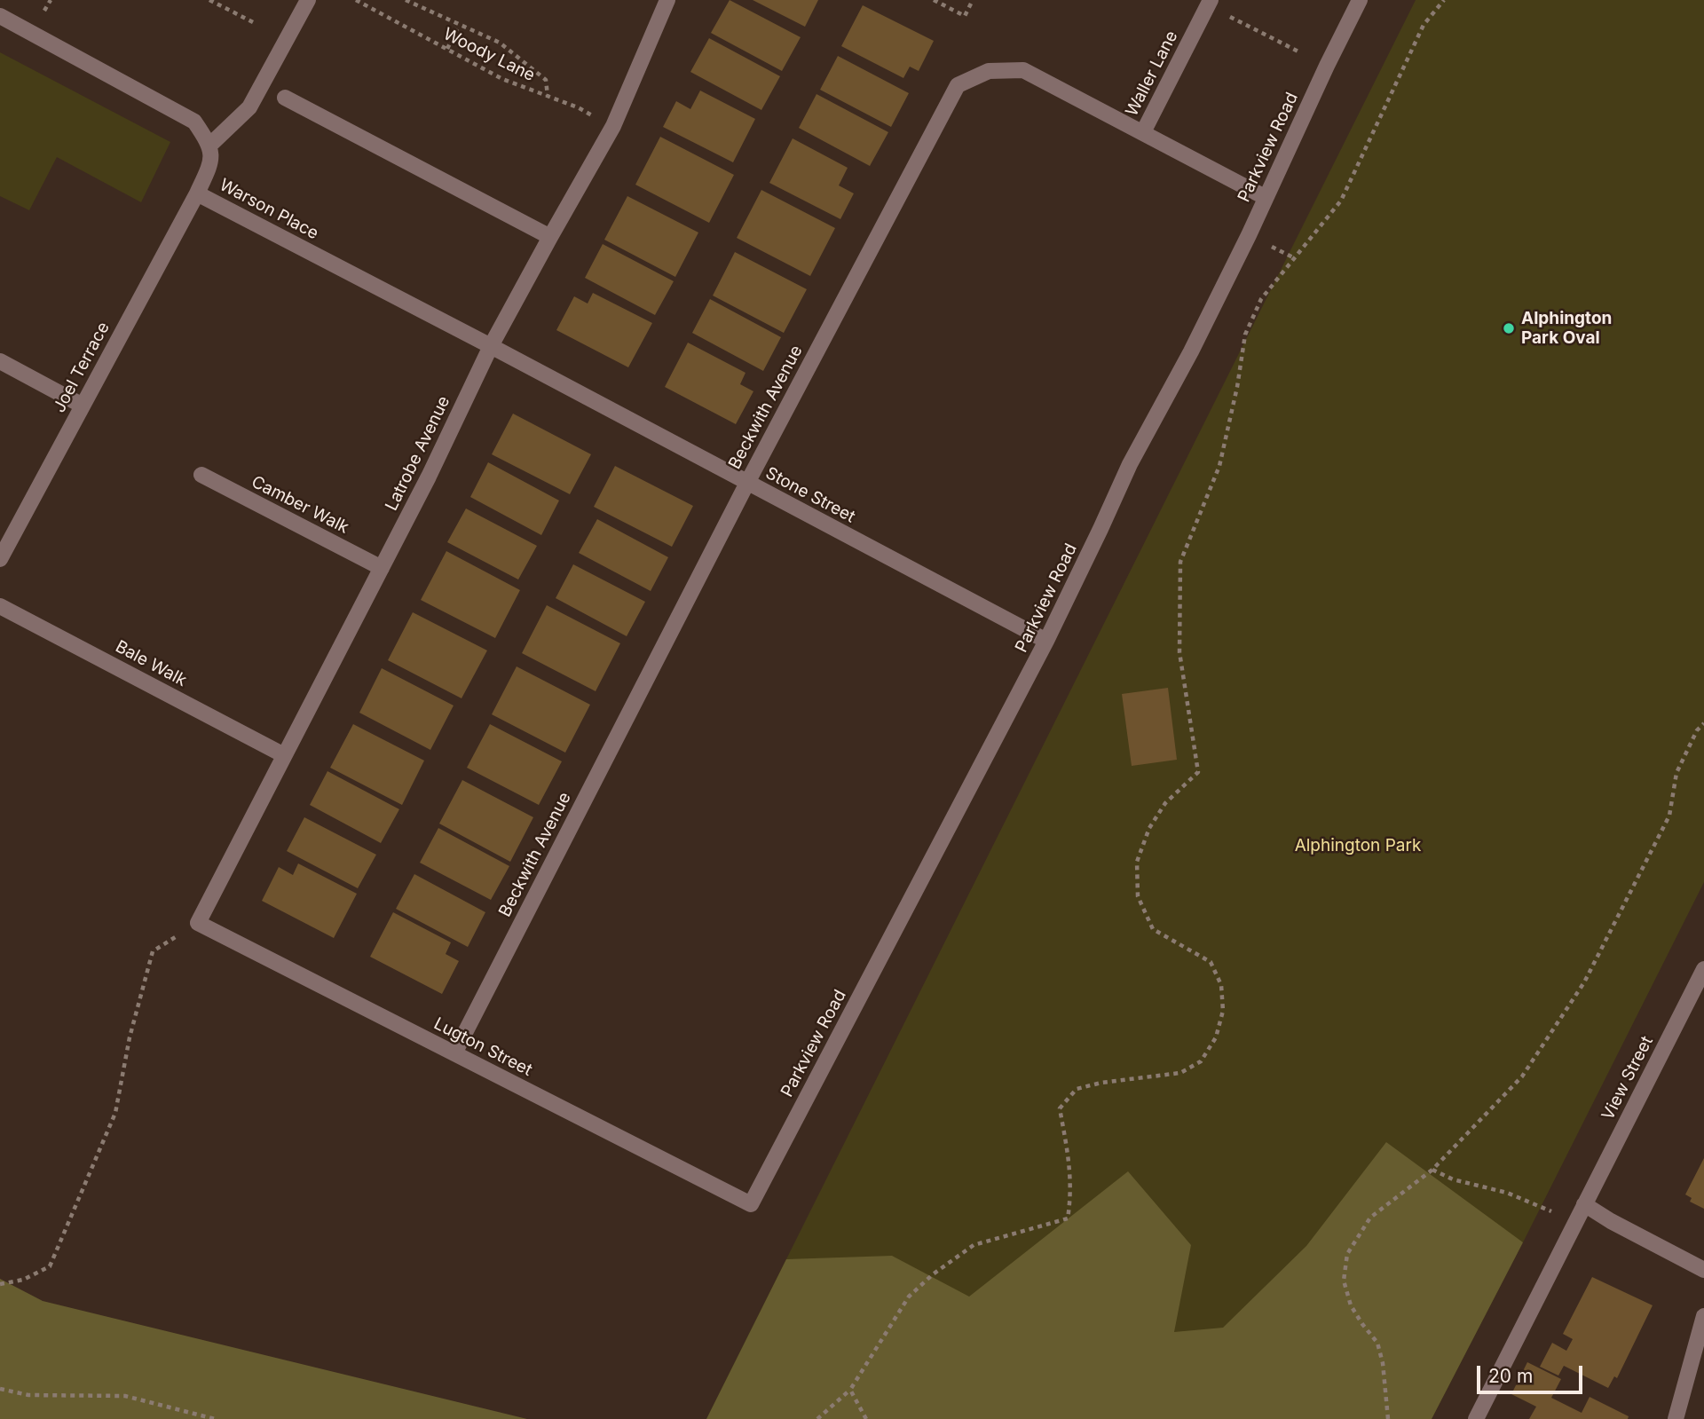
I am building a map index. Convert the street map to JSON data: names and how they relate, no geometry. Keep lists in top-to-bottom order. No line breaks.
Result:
{"streets":{"street":["Waller Lane","Parkview Road","Warson Place","Joel Terrace","Beckwith Avenue","Latrobe Avenue","Stone Street","Camber Walk","Bale Walk","Lugton Street","View Street"],"path":["Woody Lane"]},"crossings":[["Woody Lane","Latrobe Avenue"],["Waller Lane","Beckwith Avenue"],["Parkview Road","Beckwith Avenue"],["Parkview Road","Stone Street"],["Parkview Road","Lugton Street"],["Warson Place","Joel Terrace"],["Warson Place","Latrobe Avenue"],["Warson Place","Stone Street"],["Beckwith Avenue","Stone Street"],["Beckwith Avenue","Lugton Street"],["Latrobe Avenue","Stone Street"],["Latrobe Avenue","Camber Walk"],["Latrobe Avenue","Bale Walk"],["Latrobe Avenue","Lugton Street"]],"parks":["Alphington Park"],"places":["Alphington Park Oval"],"scale_bar":"20 m"}
